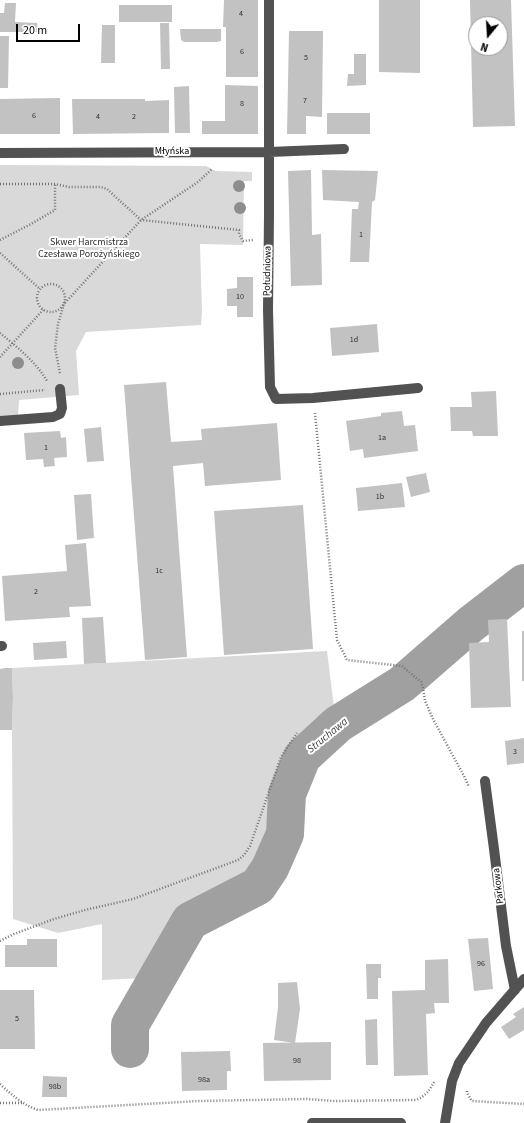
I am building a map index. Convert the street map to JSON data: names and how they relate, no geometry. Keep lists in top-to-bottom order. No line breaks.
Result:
{"streets":{"street":["Młyńska","Południowa","Parkowa"]},"crossings":[["Młyńska","Południowa"]],"water":["Struchawa"],"parks":["Skwer Harcmistrza Czesława Porożyńskiego"],"house_numbers":["4","6","5","7","8","6","4","2","1","10","1d","1a","1","1b","1c","2","3","96","5","98","98a","98b"],"scale_bar":"20 m","north":"bottom"}
